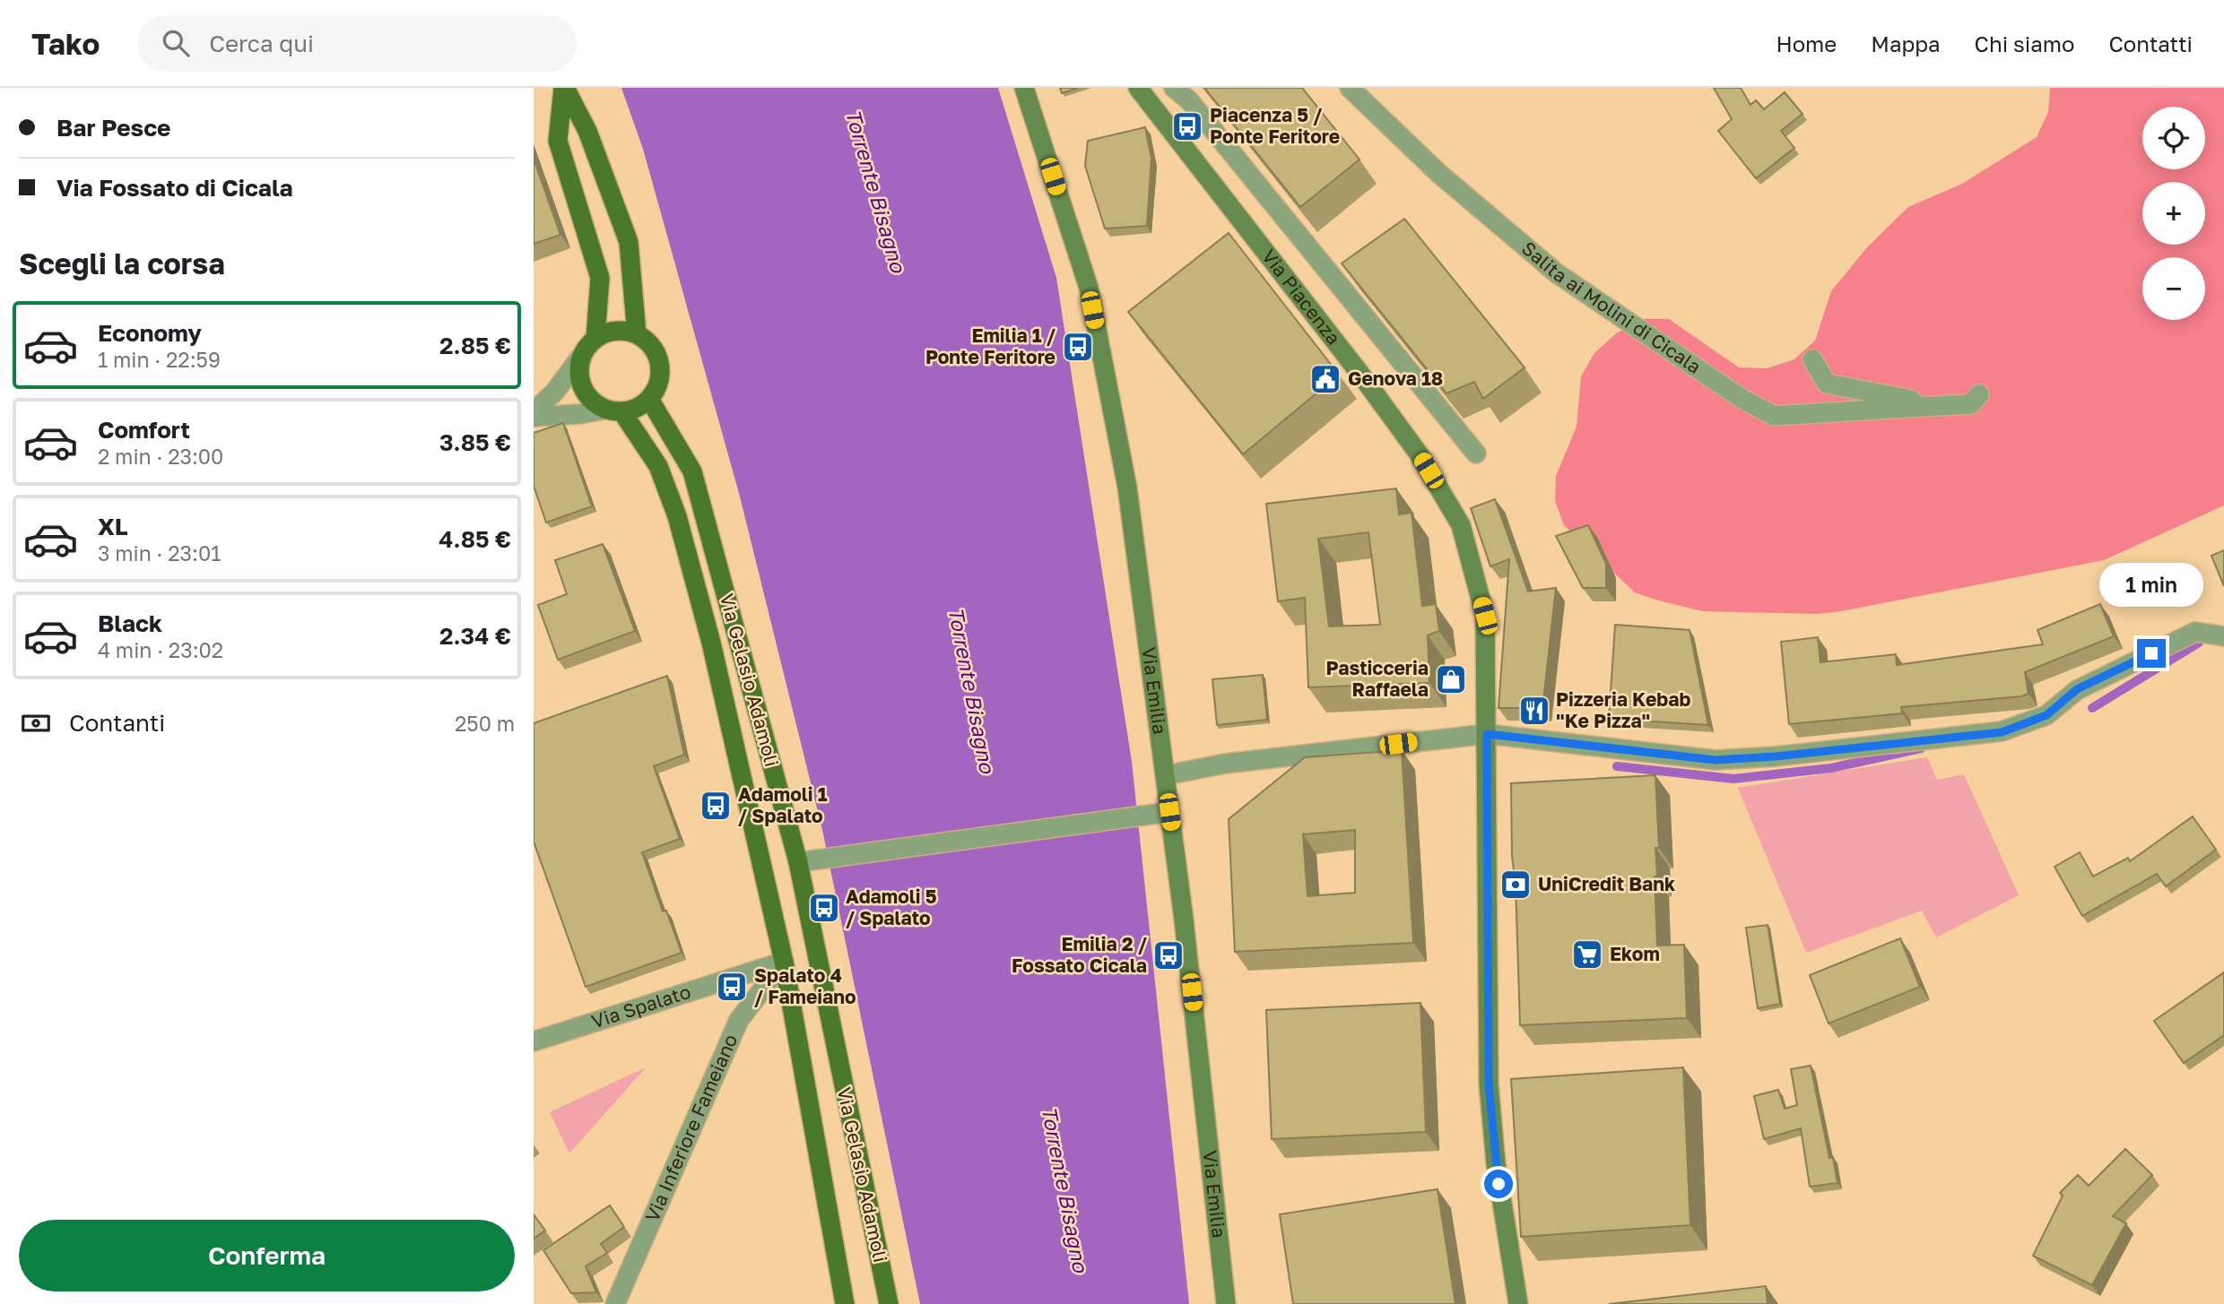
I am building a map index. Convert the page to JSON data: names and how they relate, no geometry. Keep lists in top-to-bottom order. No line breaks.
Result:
{"streets":{"main road":["Via Piacenza","Via Gelasio Adamoli","Via Emilia"],"street":["Salita ai Molini di Cicala","Via Spalato","Via Inferiore Fameiano"]},"crossings":[["Via Gelasio Adamoli","Via Spalato"],["Via Gelasio Adamoli","Via Inferiore Fameiano"],["Via Spalato","Via Inferiore Fameiano"]],"water":["Torrente Bisagno"],"places":{"bus stop":["Piacenza 5 / Ponte Feritore","Emilia 1 / Ponte Feritore","Adamoli 1 / Spalato","Adamoli 5 / Spalato","Emilia 2 / Fossato Cicala","Spalato 4 / Fameiano"],"public building":["Genova 18"],"shop":["Pasticceria Raffaela"],"restaurant":["Pizzeria Kebab \"Ke Pizza\""],"bank":["UniCredit Bank"],"supermarket":["Ekom"]},"page":{"header":"Tako","search":"Cerca qui","nav":["Home","Mappa","Chi siamo","Contatti"],"banner":["Bar Pesce","Via Fossato di Cicala"],"map_buttons":["+","−"],"heading":"Scegli la corsa","list":[{"name":"Economy","note":"1 min · 22:59","value":"2.85 €"},{"name":"Comfort","note":"2 min · 23:00","value":"3.85 €"},{"name":"XL","note":"3 min · 23:01","value":"4.85 €"},{"name":"Black","note":"4 min · 23:02","value":"2.34 €"}],"bubble":"1 min","pay":["Contanti","250 m"],"buttons":"Conferma"}}
